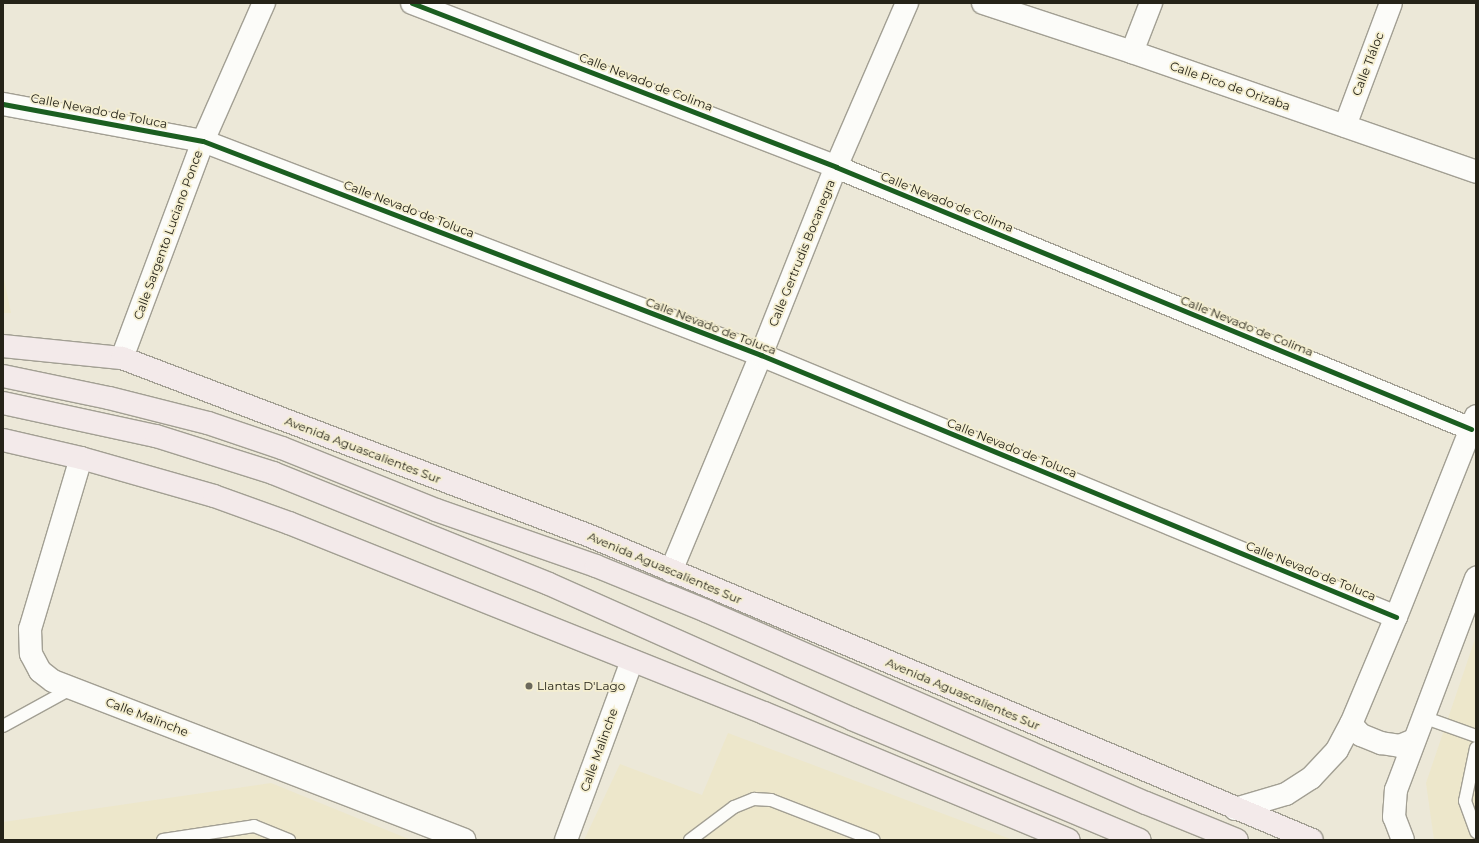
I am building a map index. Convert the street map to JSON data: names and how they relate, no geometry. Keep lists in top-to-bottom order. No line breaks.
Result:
{"streets":{"main road":["Avenida Aguascalientes Sur"],"street":["Calle Tláloc","Calle Nevado de Colima","Calle Pico de Orizaba","Calle Nevado de Toluca","Calle Sargento Luciano Ponce","Calle Gertrudis Bocanegra","Calle Malinche"]},"crossings":[["Calle Tláloc","Calle Pico de Orizaba"],["Calle Nevado de Colima","Calle Gertrudis Bocanegra"],["Calle Nevado de Toluca","Calle Sargento Luciano Ponce"],["Calle Nevado de Toluca","Calle Gertrudis Bocanegra"],["Calle Sargento Luciano Ponce","Avenida Aguascalientes Sur"],["Calle Gertrudis Bocanegra","Avenida Aguascalientes Sur"]],"places":["Llantas D'Lago"]}
